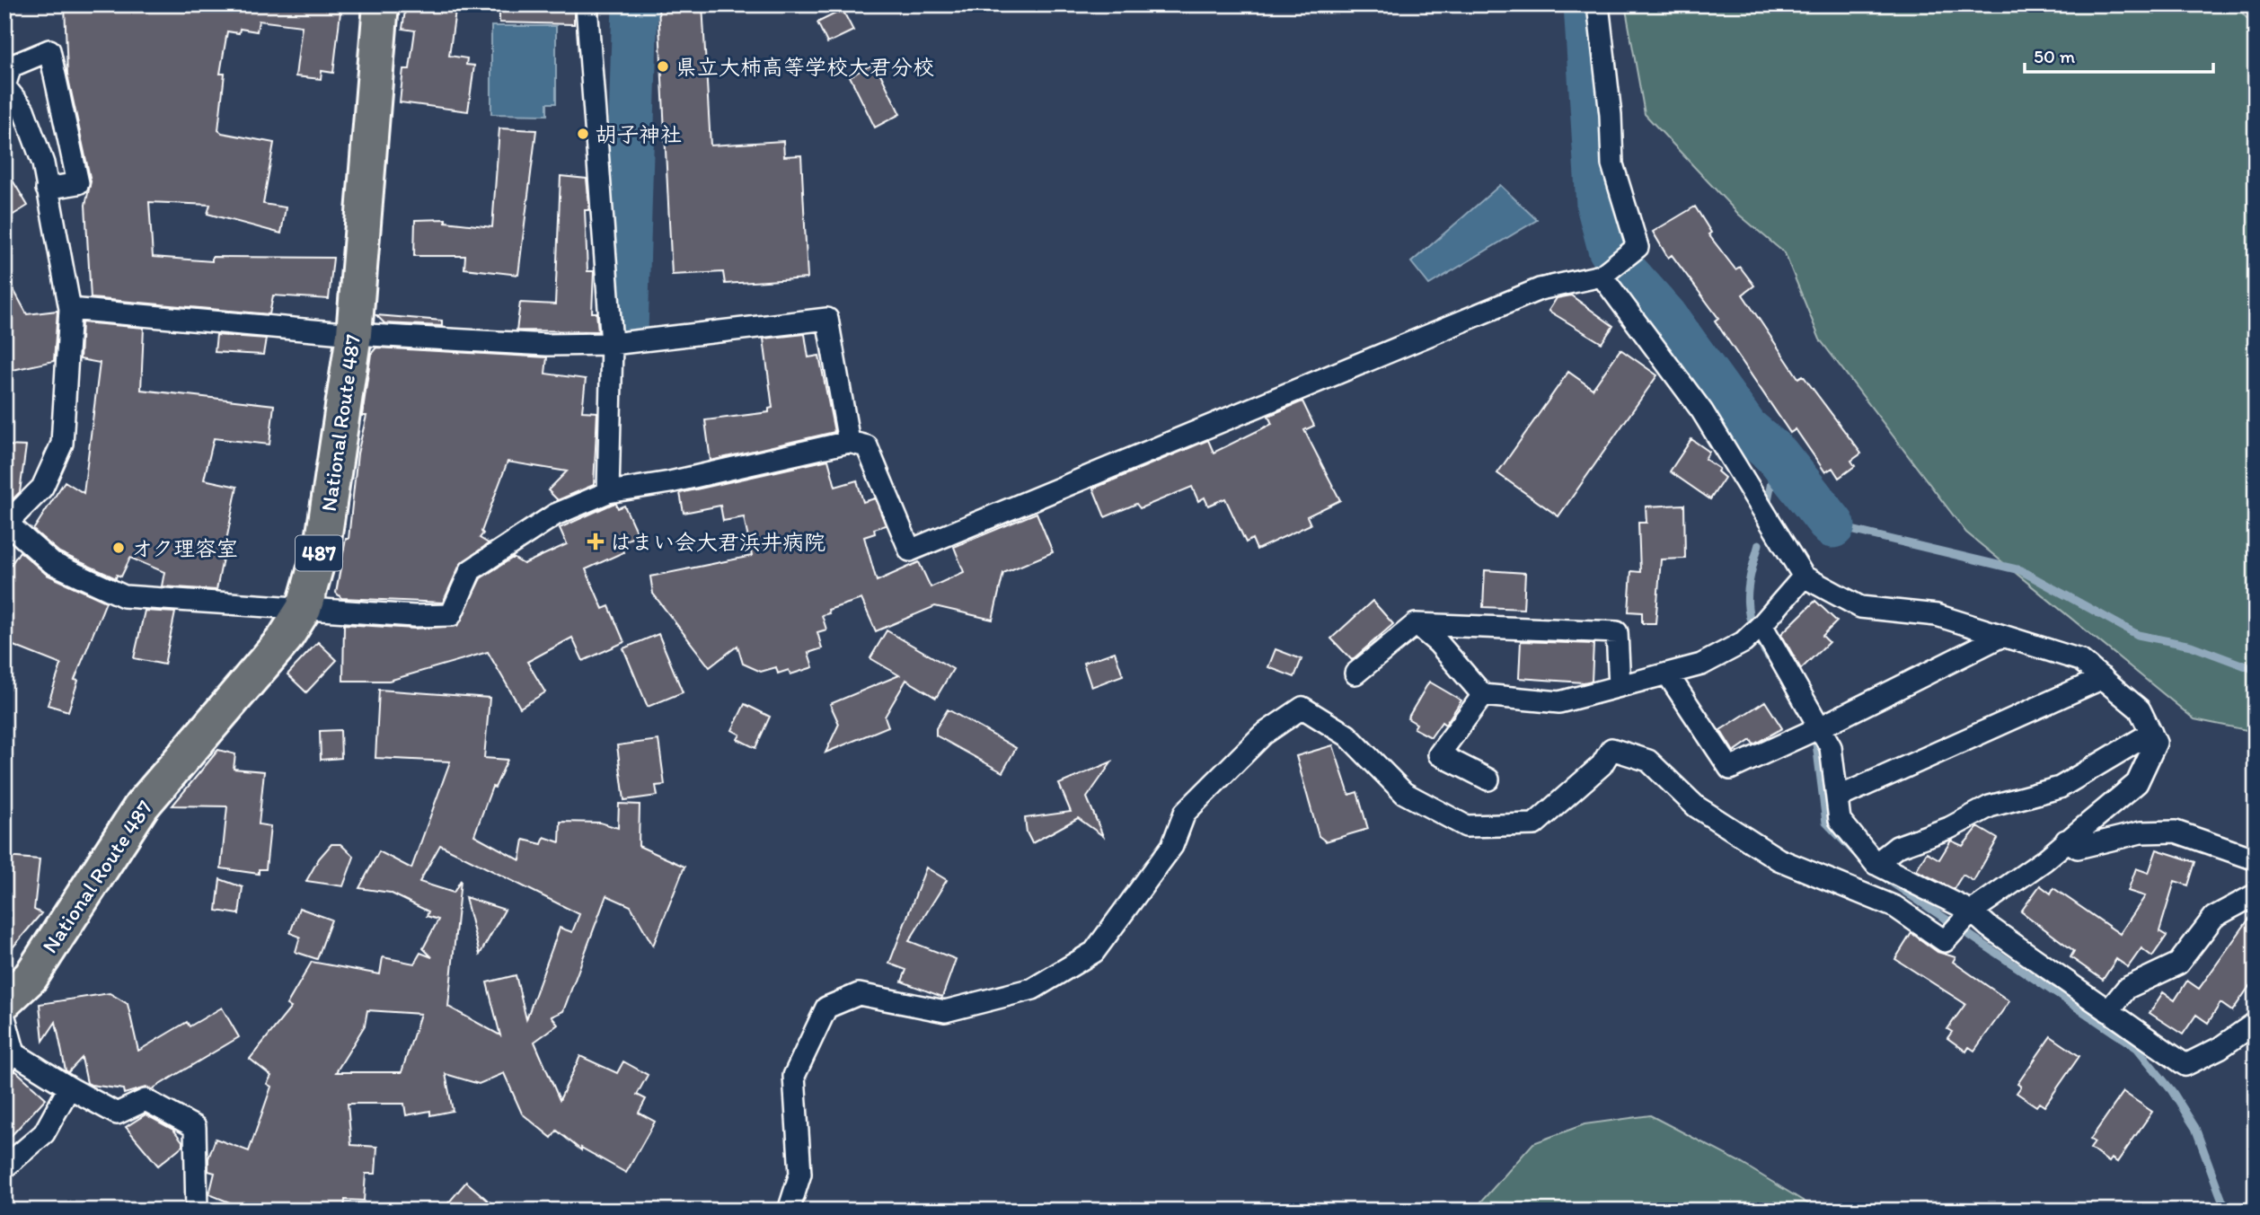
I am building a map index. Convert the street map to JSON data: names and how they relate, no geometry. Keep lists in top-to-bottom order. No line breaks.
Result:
{"streets":{"highway":["National Route 487","487"]},"places":{"other":["県立大柿高等学校大君分校","胡子神社","オク理容室"],"health":["はまい会大君浜井病院"]},"scale_bar":"50 m"}
